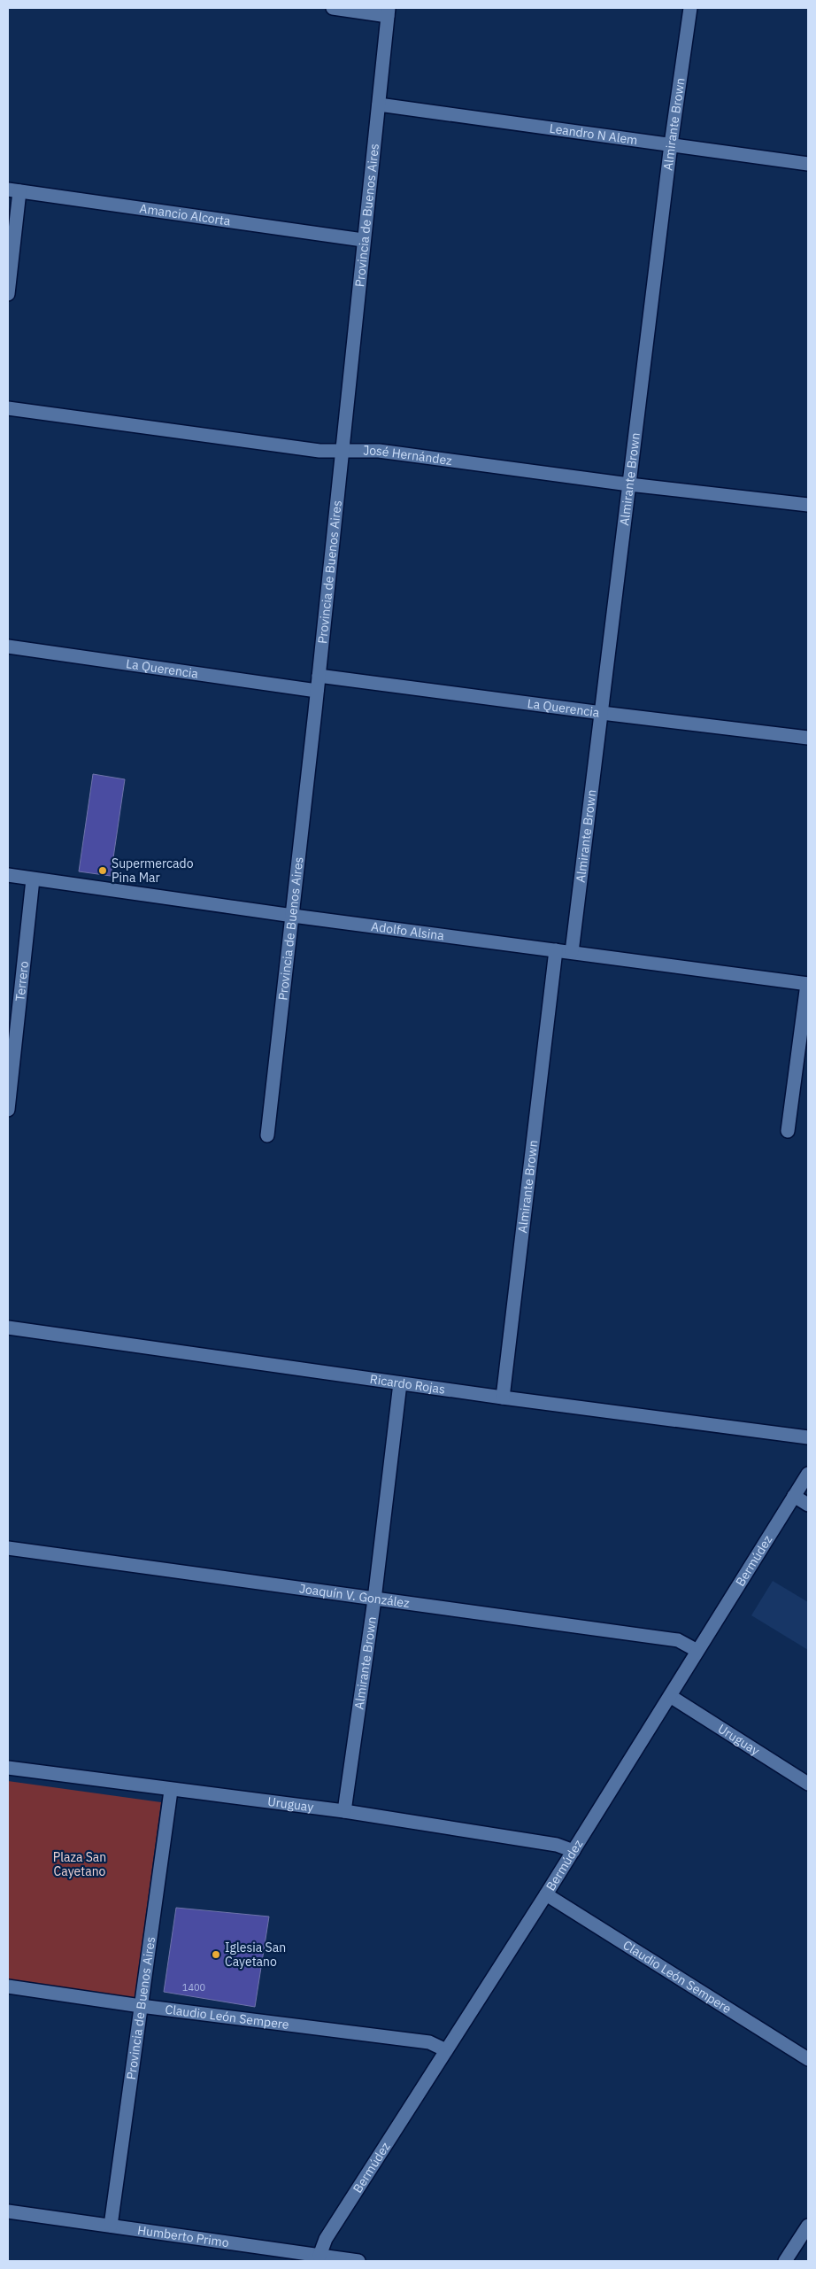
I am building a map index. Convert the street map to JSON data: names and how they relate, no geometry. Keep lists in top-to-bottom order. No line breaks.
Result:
{"streets":{"street":["Almirante Brown","Leandro N Alem","Amancio Alcorta","Provincia de Buenos Aires","José Hernández","La Querencia","Adolfo Alsina","Terrero","Ricardo Rojas","Bermúdez","Joaquín V. González","Uruguay","Claudio León Sempere","Humberto Primo"]},"crossings":[["Almirante Brown","Leandro N Alem"],["Almirante Brown","José Hernández"],["Almirante Brown","La Querencia"],["Almirante Brown","Adolfo Alsina"],["Almirante Brown","Ricardo Rojas"],["Almirante Brown","Joaquín V. González"],["Almirante Brown","Uruguay"],["Leandro N Alem","Provincia de Buenos Aires"],["Amancio Alcorta","Provincia de Buenos Aires"],["Provincia de Buenos Aires","José Hernández"],["Provincia de Buenos Aires","La Querencia"],["Provincia de Buenos Aires","Adolfo Alsina"],["Provincia de Buenos Aires","Uruguay"],["Provincia de Buenos Aires","Claudio León Sempere"],["Provincia de Buenos Aires","Humberto Primo"],["Adolfo Alsina","Terrero"],["Bermúdez","Joaquín V. González"],["Bermúdez","Uruguay"],["Bermúdez","Claudio León Sempere"],["Bermúdez","Humberto Primo"]],"parks":["Plaza San Cayetano"],"places":["Supermercado Pina Mar","Iglesia San Cayetano"],"house_numbers":["1400"]}
